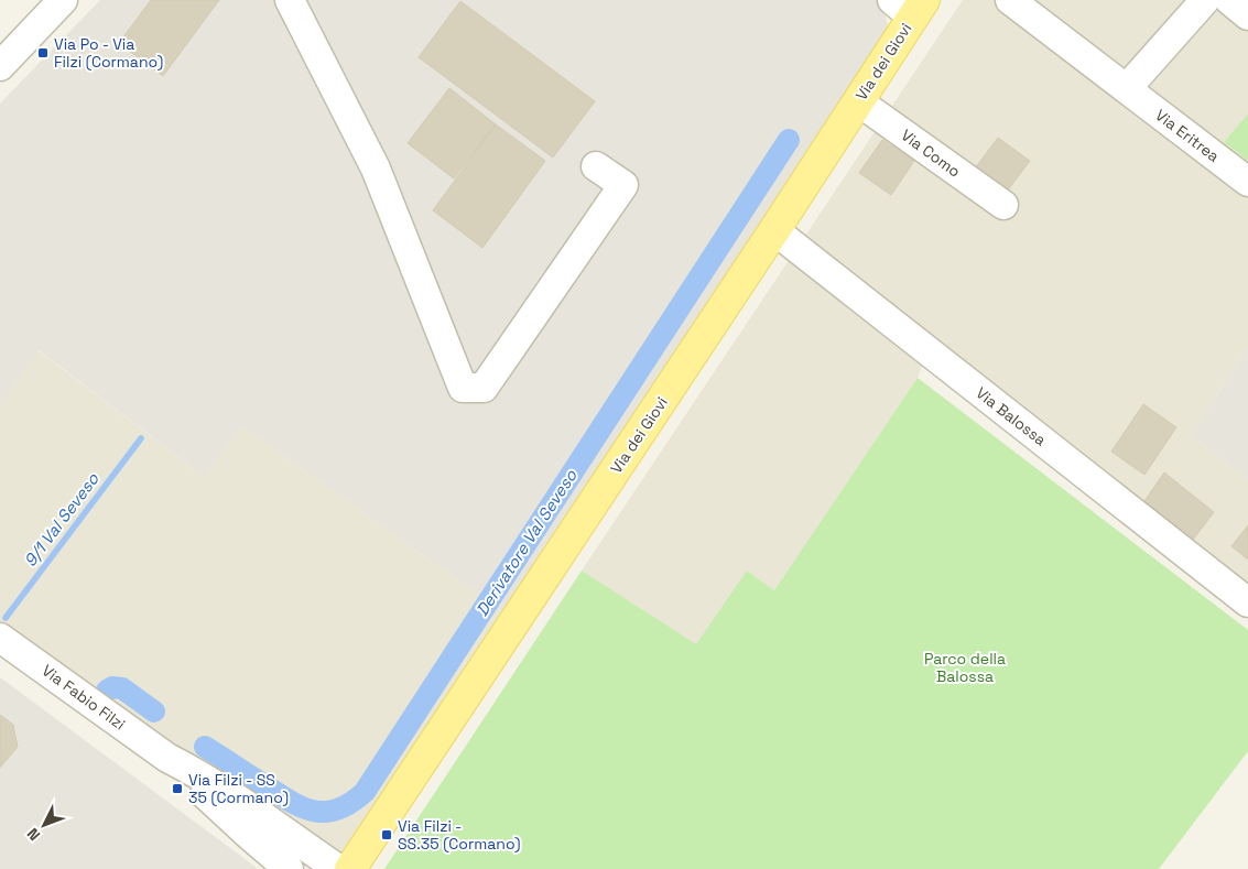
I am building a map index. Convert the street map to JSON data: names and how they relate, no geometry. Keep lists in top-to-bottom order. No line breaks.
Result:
{"streets":{"main road":["Via dei Giovi"],"street":["Via Eritrea","Via Como","Via Balossa","Via Fabio Filzi"]},"crossings":[["Via dei Giovi","Via Como"],["Via dei Giovi","Via Balossa"]],"water":["9/1 Val Seveso","Derivatore Val Seveso"],"parks":["Parco della Balossa"],"places":{"transit":["Via Po - Via Filzi (Cormano)","Via Filzi - SS 35 (Cormano)","Via Filzi - SS.35 (Cormano)"]},"north":"bottom left"}
